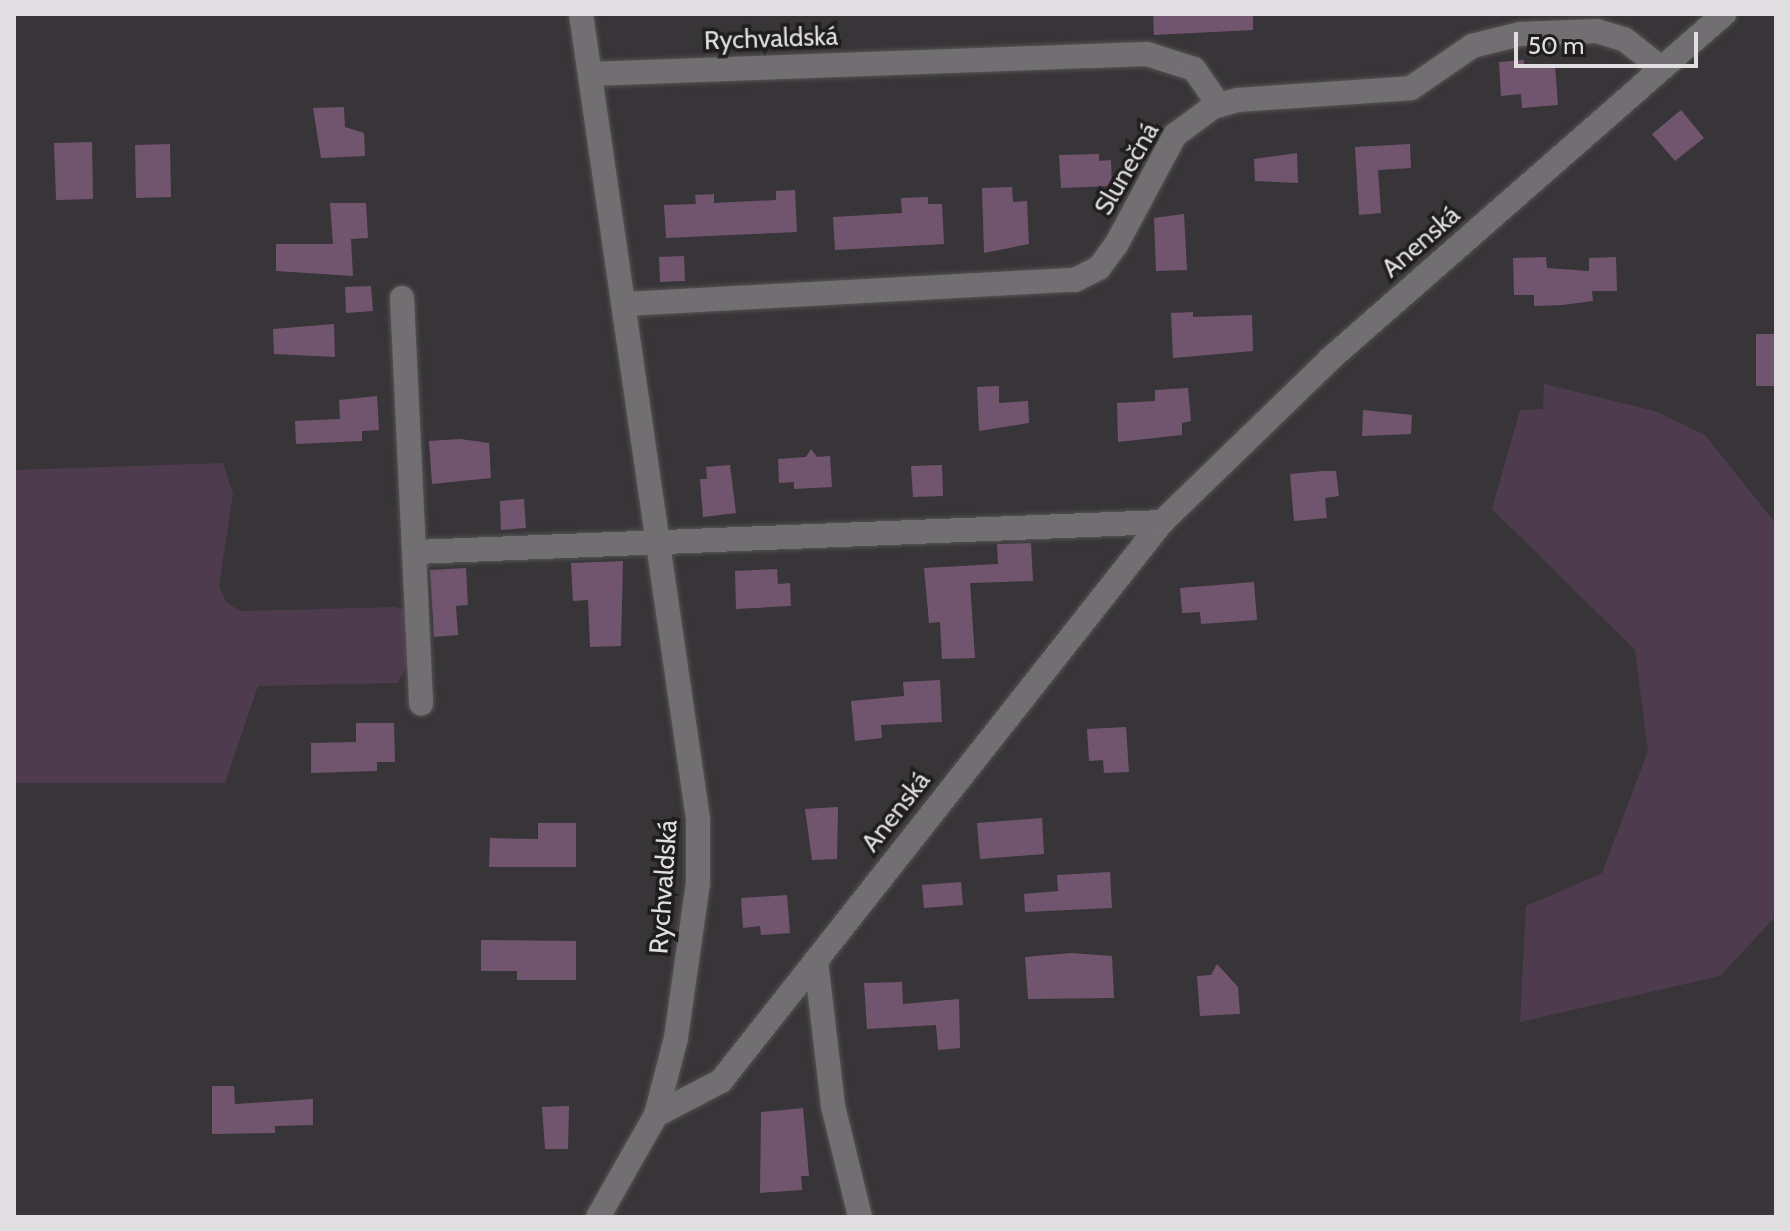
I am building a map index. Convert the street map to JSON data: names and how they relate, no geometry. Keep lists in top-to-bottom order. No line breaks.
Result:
{"streets":{"street":["Rychvaldská","Slunečná","Anenská"]},"crossings":[["Rychvaldská","Slunečná"],["Rychvaldská","Anenská"],["Slunečná","Anenská"]],"scale_bar":"50 m"}
